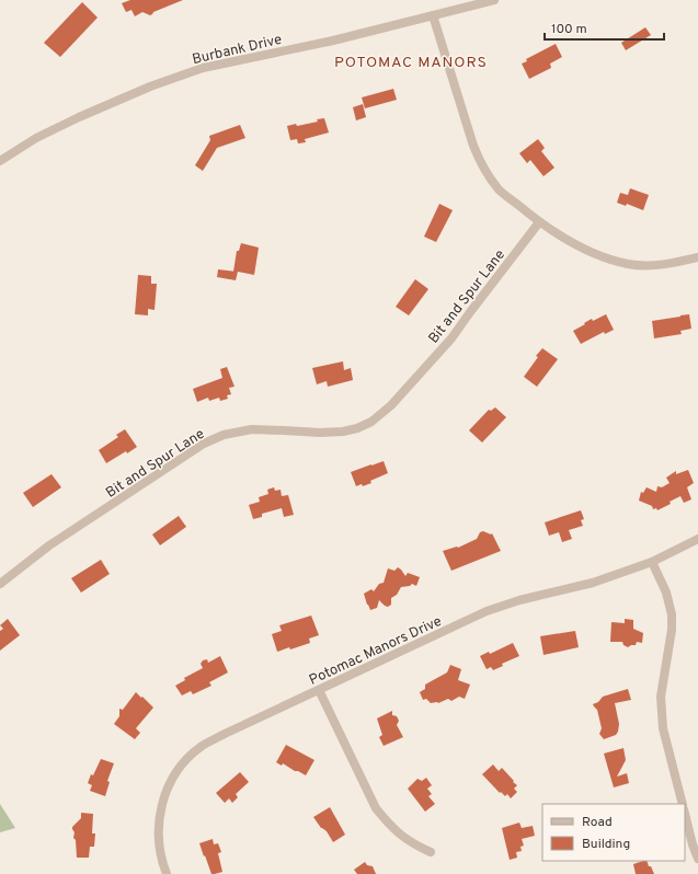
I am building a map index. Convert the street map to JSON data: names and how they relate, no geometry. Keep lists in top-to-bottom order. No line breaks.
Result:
{"streets":{"street":["Burbank Drive","Bit and Spur Lane","Potomac Manors Drive"]},"districts":["POTOMAC MANORS"],"legend":["Road","Building"],"scale_bar":"100 m"}
